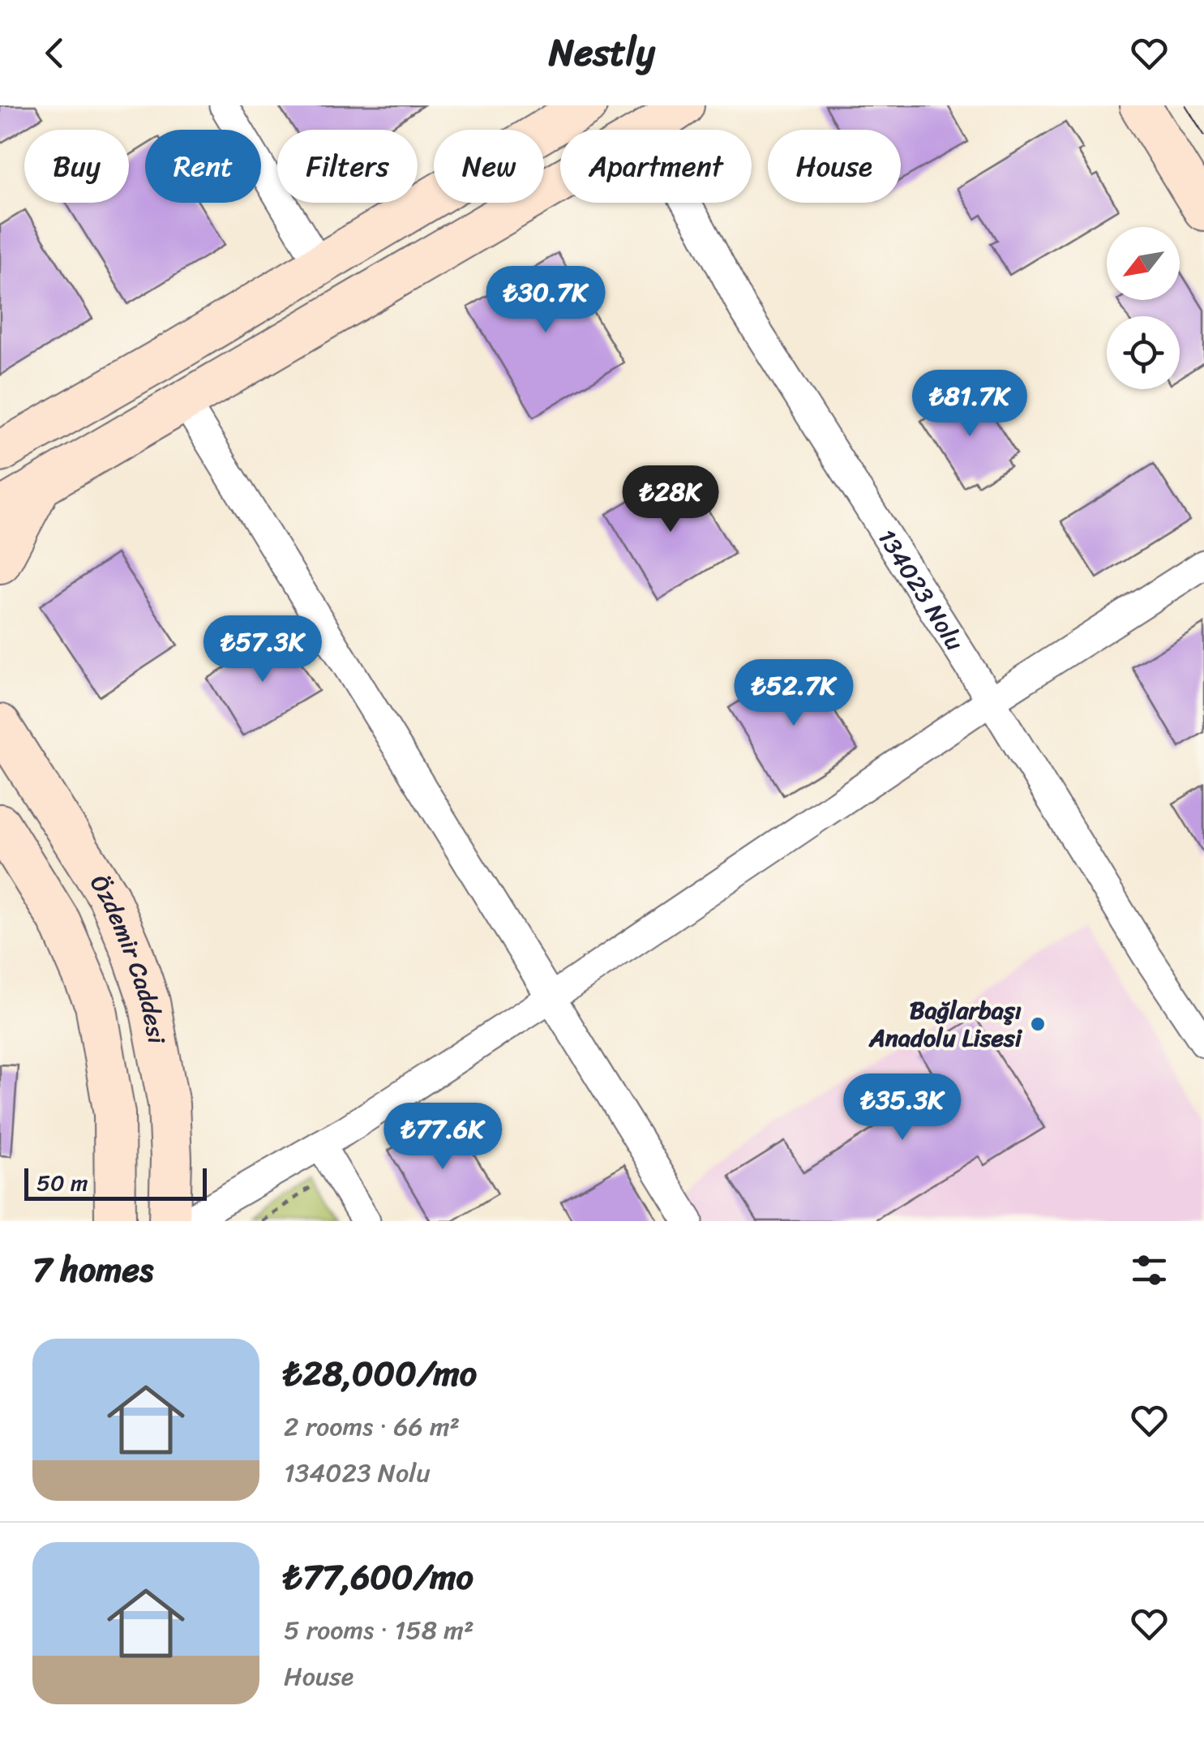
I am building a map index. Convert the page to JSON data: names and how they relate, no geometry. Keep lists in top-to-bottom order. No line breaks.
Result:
{"streets":{"main road":["Özdemir Caddesi"],"street":["134023 Nolu"]},"places":["Bağlarbaşı Anadolu Lisesi"],"scale_bar":"50 m","north":"bottom left","page":{"header":"Nestly","chip":["Buy","Rent","Filters","New","Apartment","House"],"price":["₺30.7K","₺81.7K","₺28K","₺57.3K","₺52.7K","₺35.3K","₺77.6K"],"scale":"50 m","heading":"7 homes","list":[{"name":"₺28,000/mo","note":"2 rooms · 66 m² · 134023 Nolu"},{"name":"₺77,600/mo","note":"5 rooms · 158 m² · House"}]}}
